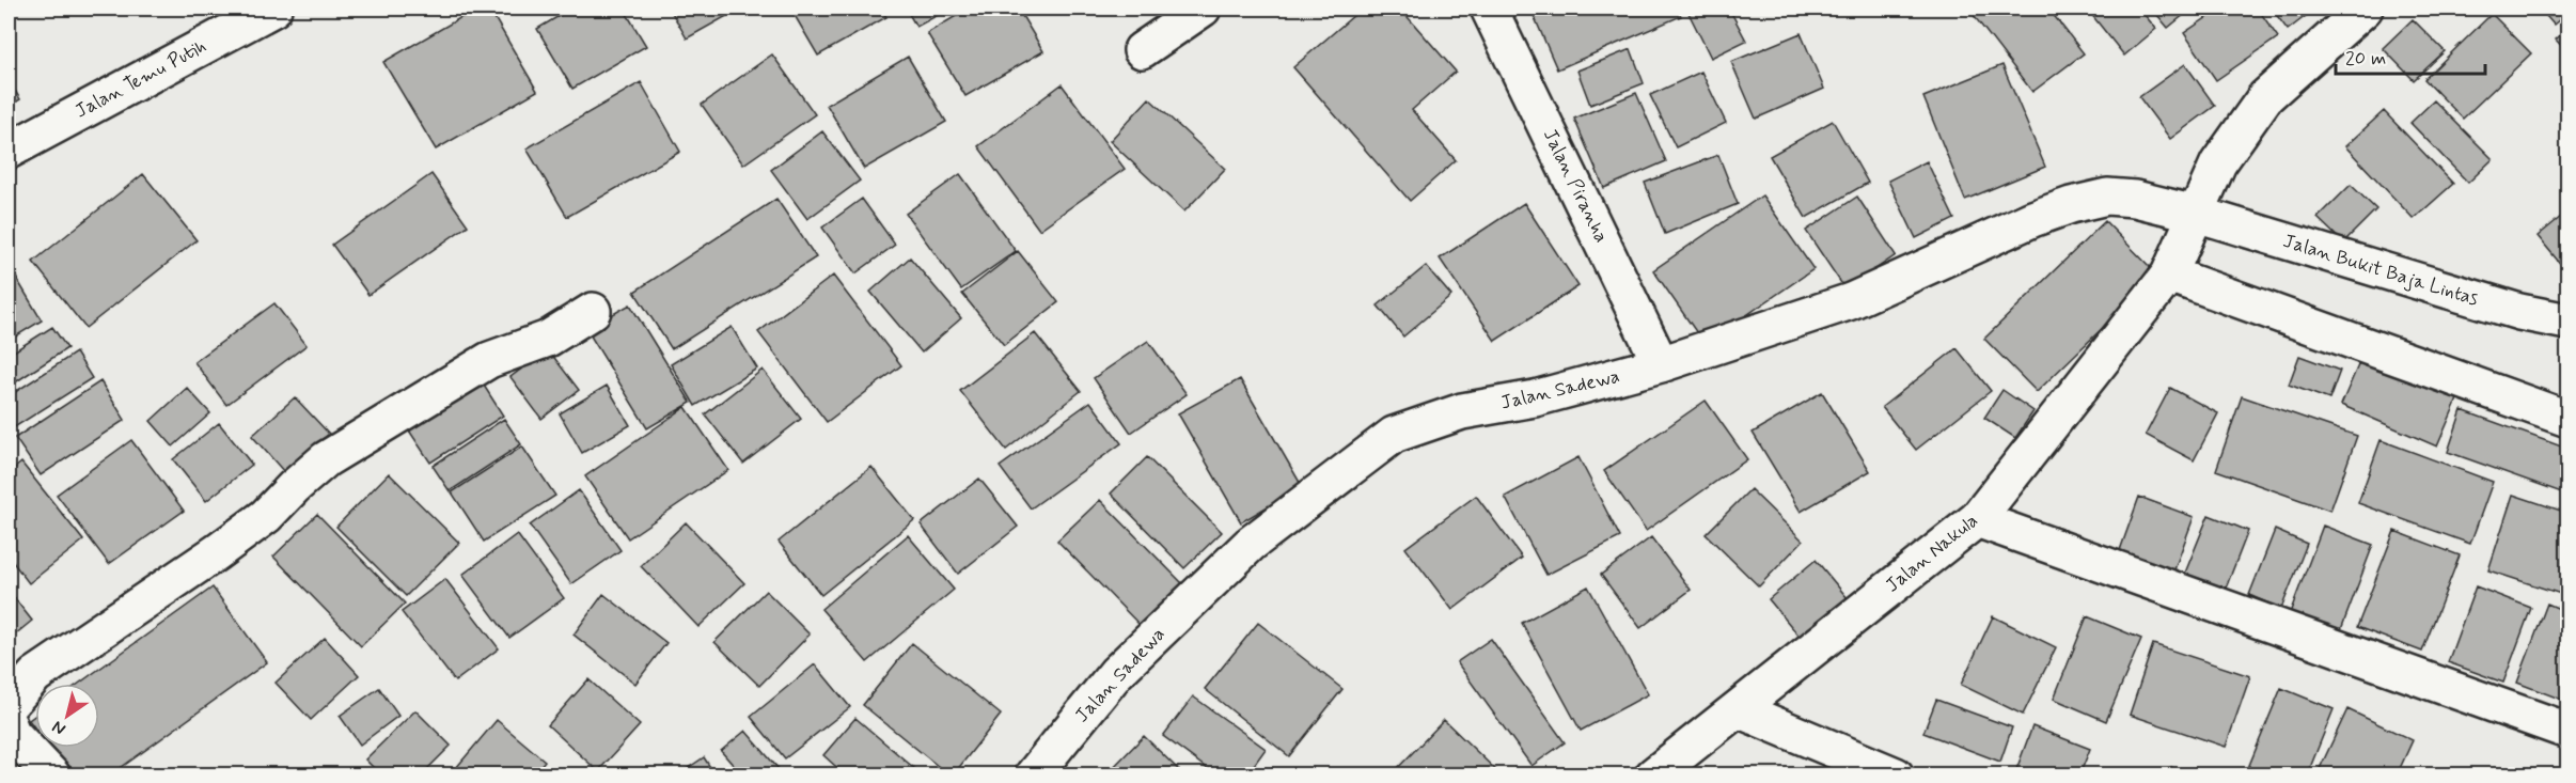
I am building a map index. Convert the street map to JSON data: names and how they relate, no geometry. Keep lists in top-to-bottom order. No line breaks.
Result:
{"streets":{"street":["Jalan Temu Putih","Jalan Piranha","Jalan Bukit Baja Lintas","Jalan Sadewa","Jalan Nakula"]},"crossings":[["Jalan Piranha","Jalan Sadewa"],["Jalan Bukit Baja Lintas","Jalan Sadewa"],["Jalan Bukit Baja Lintas","Jalan Nakula"],["Jalan Sadewa","Jalan Nakula"]],"scale_bar":"20 m","north":"bottom left"}
